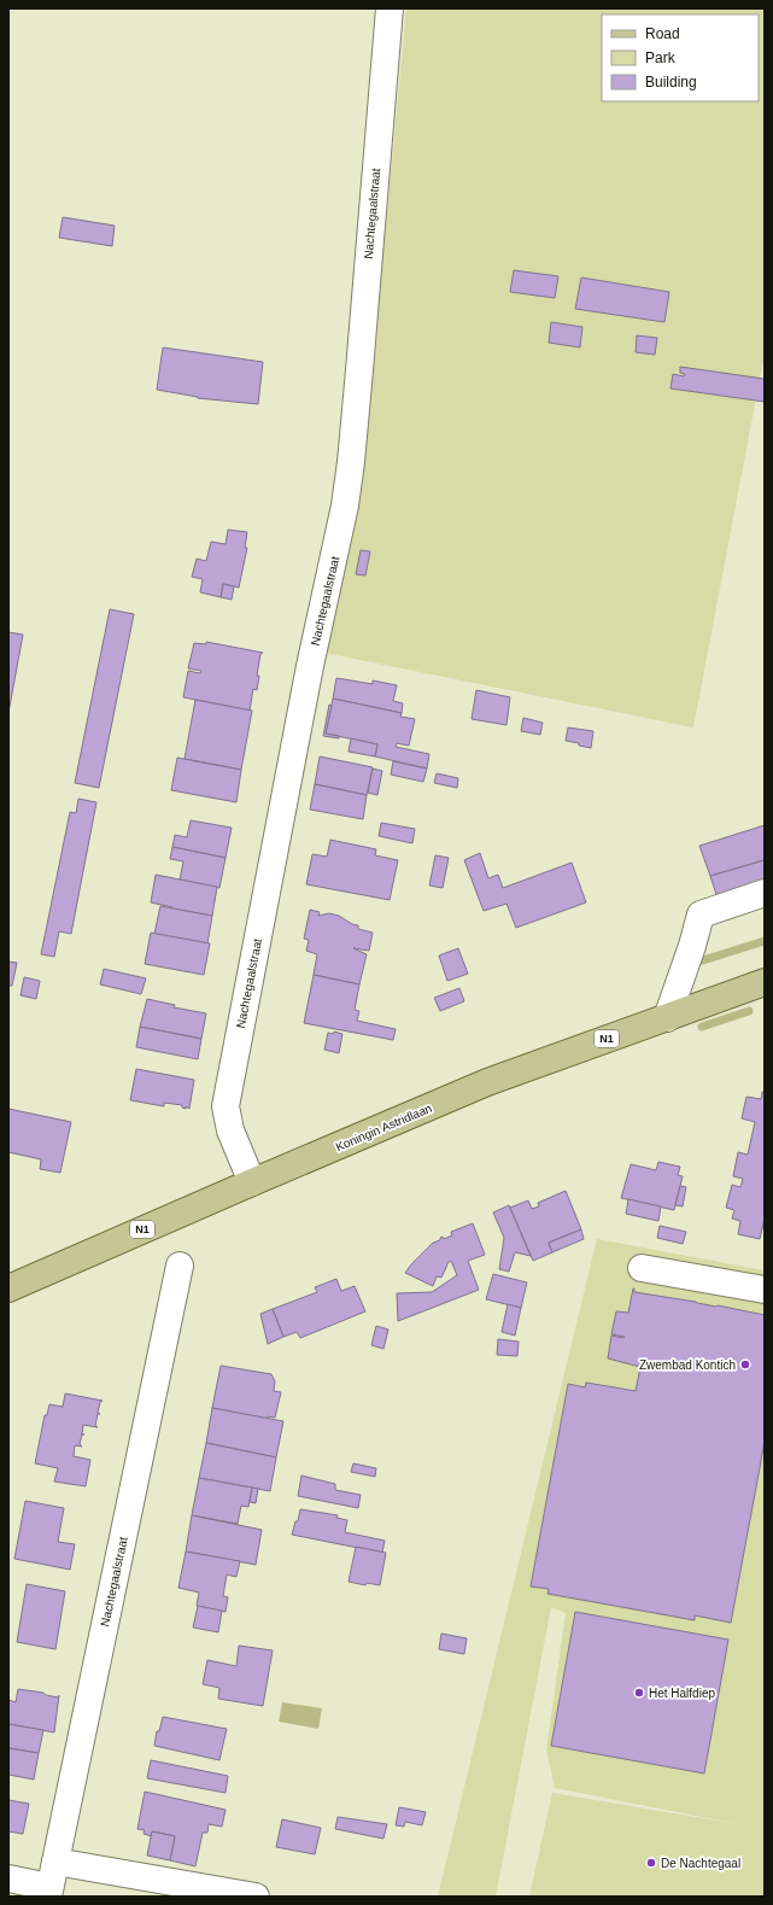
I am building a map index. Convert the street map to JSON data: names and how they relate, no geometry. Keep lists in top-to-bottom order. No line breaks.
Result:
{"streets":{"main road":["N1","Koningin Astridlaan"],"street":["Nachtegaalstraat"]},"crossings":[["Nachtegaalstraat","Koningin Astridlaan"]],"places":["Zwembad Kontich","Het Halfdiep","De Nachtegaal"],"legend":["Road","Park","Building"]}
